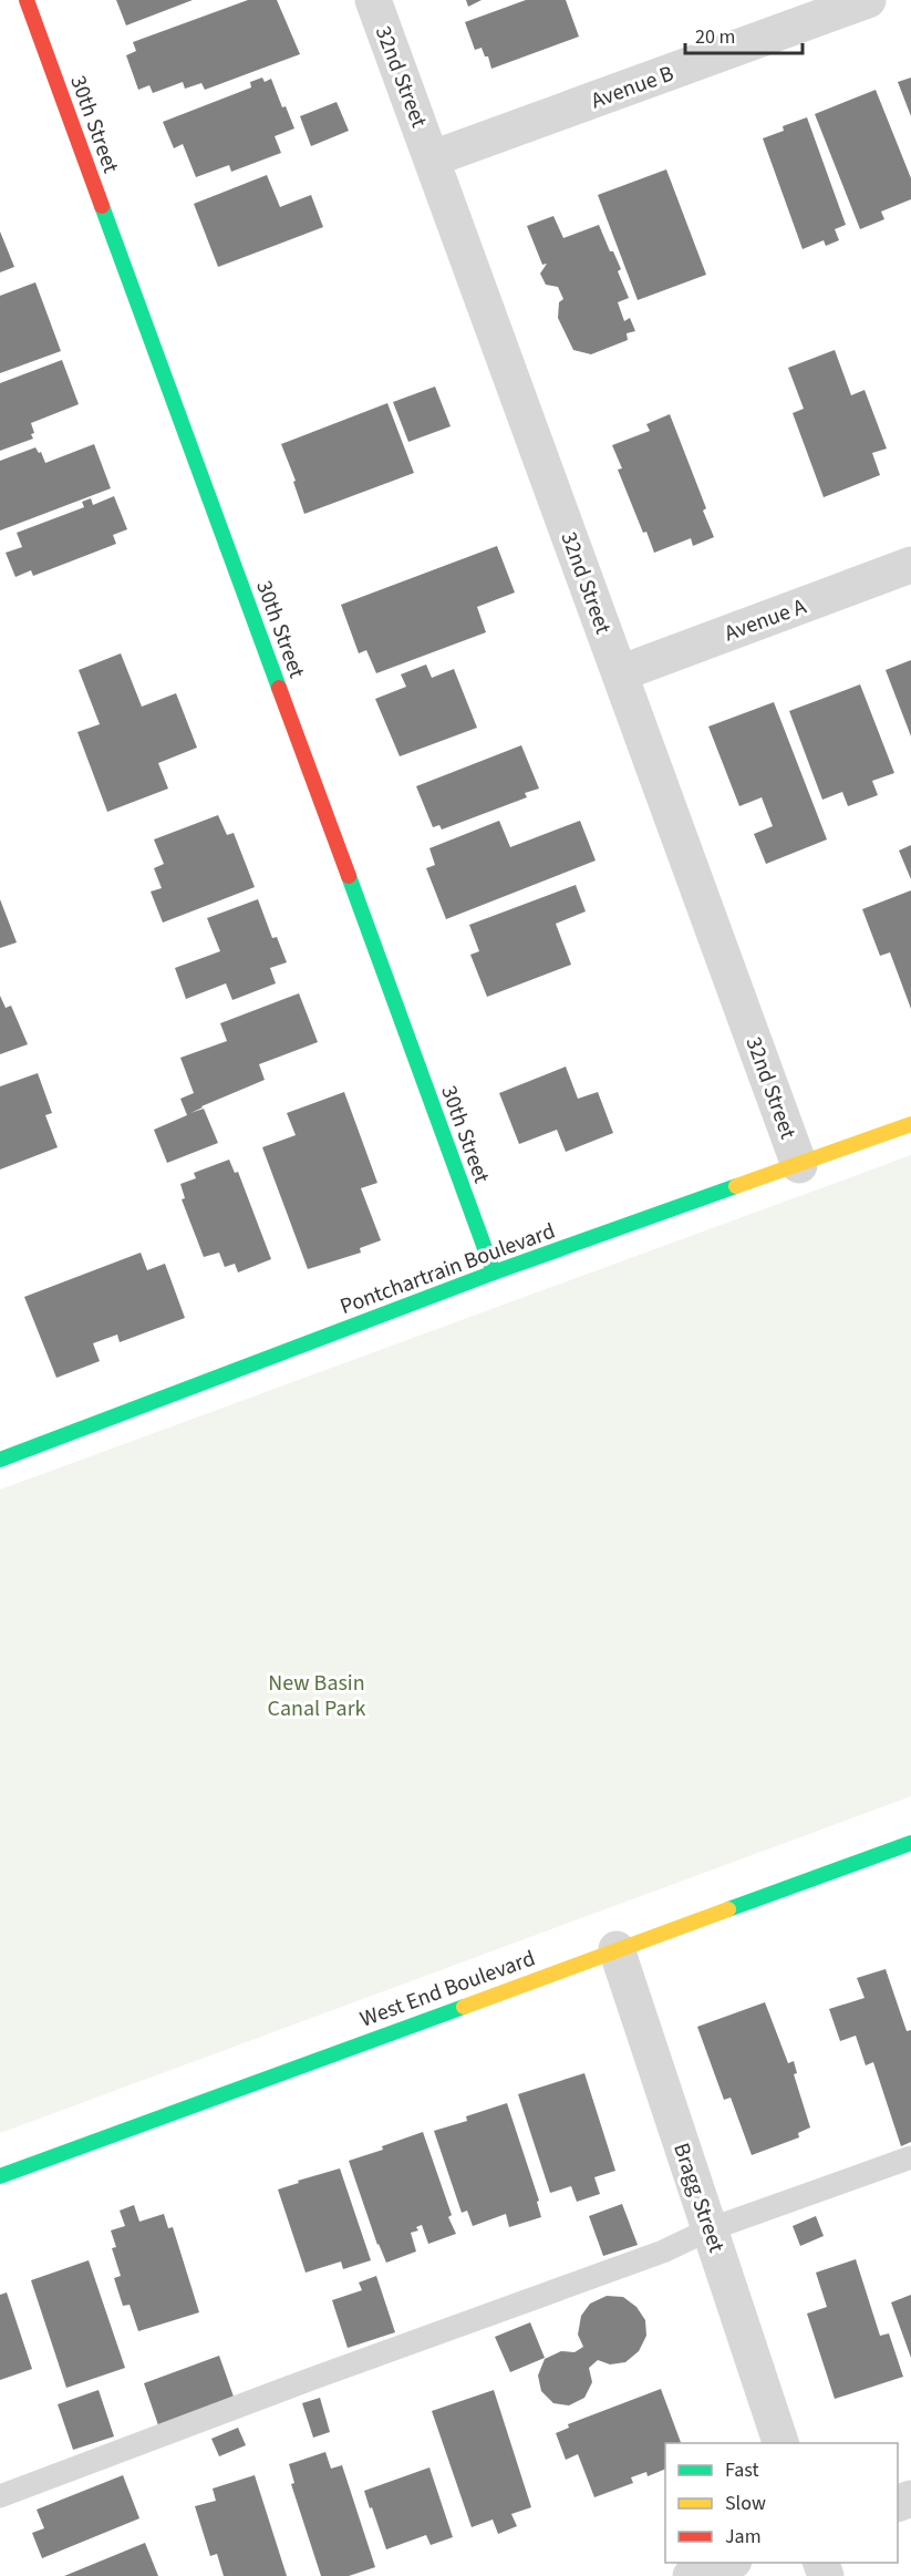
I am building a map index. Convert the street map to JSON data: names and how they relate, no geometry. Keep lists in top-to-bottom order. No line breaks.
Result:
{"streets":{"main road":["30th Street","Pontchartrain Boulevard","West End Boulevard"],"street":["32nd Street","Avenue B","Avenue A","Bragg Street"]},"crossings":[["32nd Street","Avenue B"],["32nd Street","Avenue A"],["32nd Street","Pontchartrain Boulevard"],["30th Street","Pontchartrain Boulevard"],["West End Boulevard","Bragg Street"]],"parks":["New Basin Canal Park"],"legend":["Fast","Slow","Jam"],"scale_bar":"20 m"}
